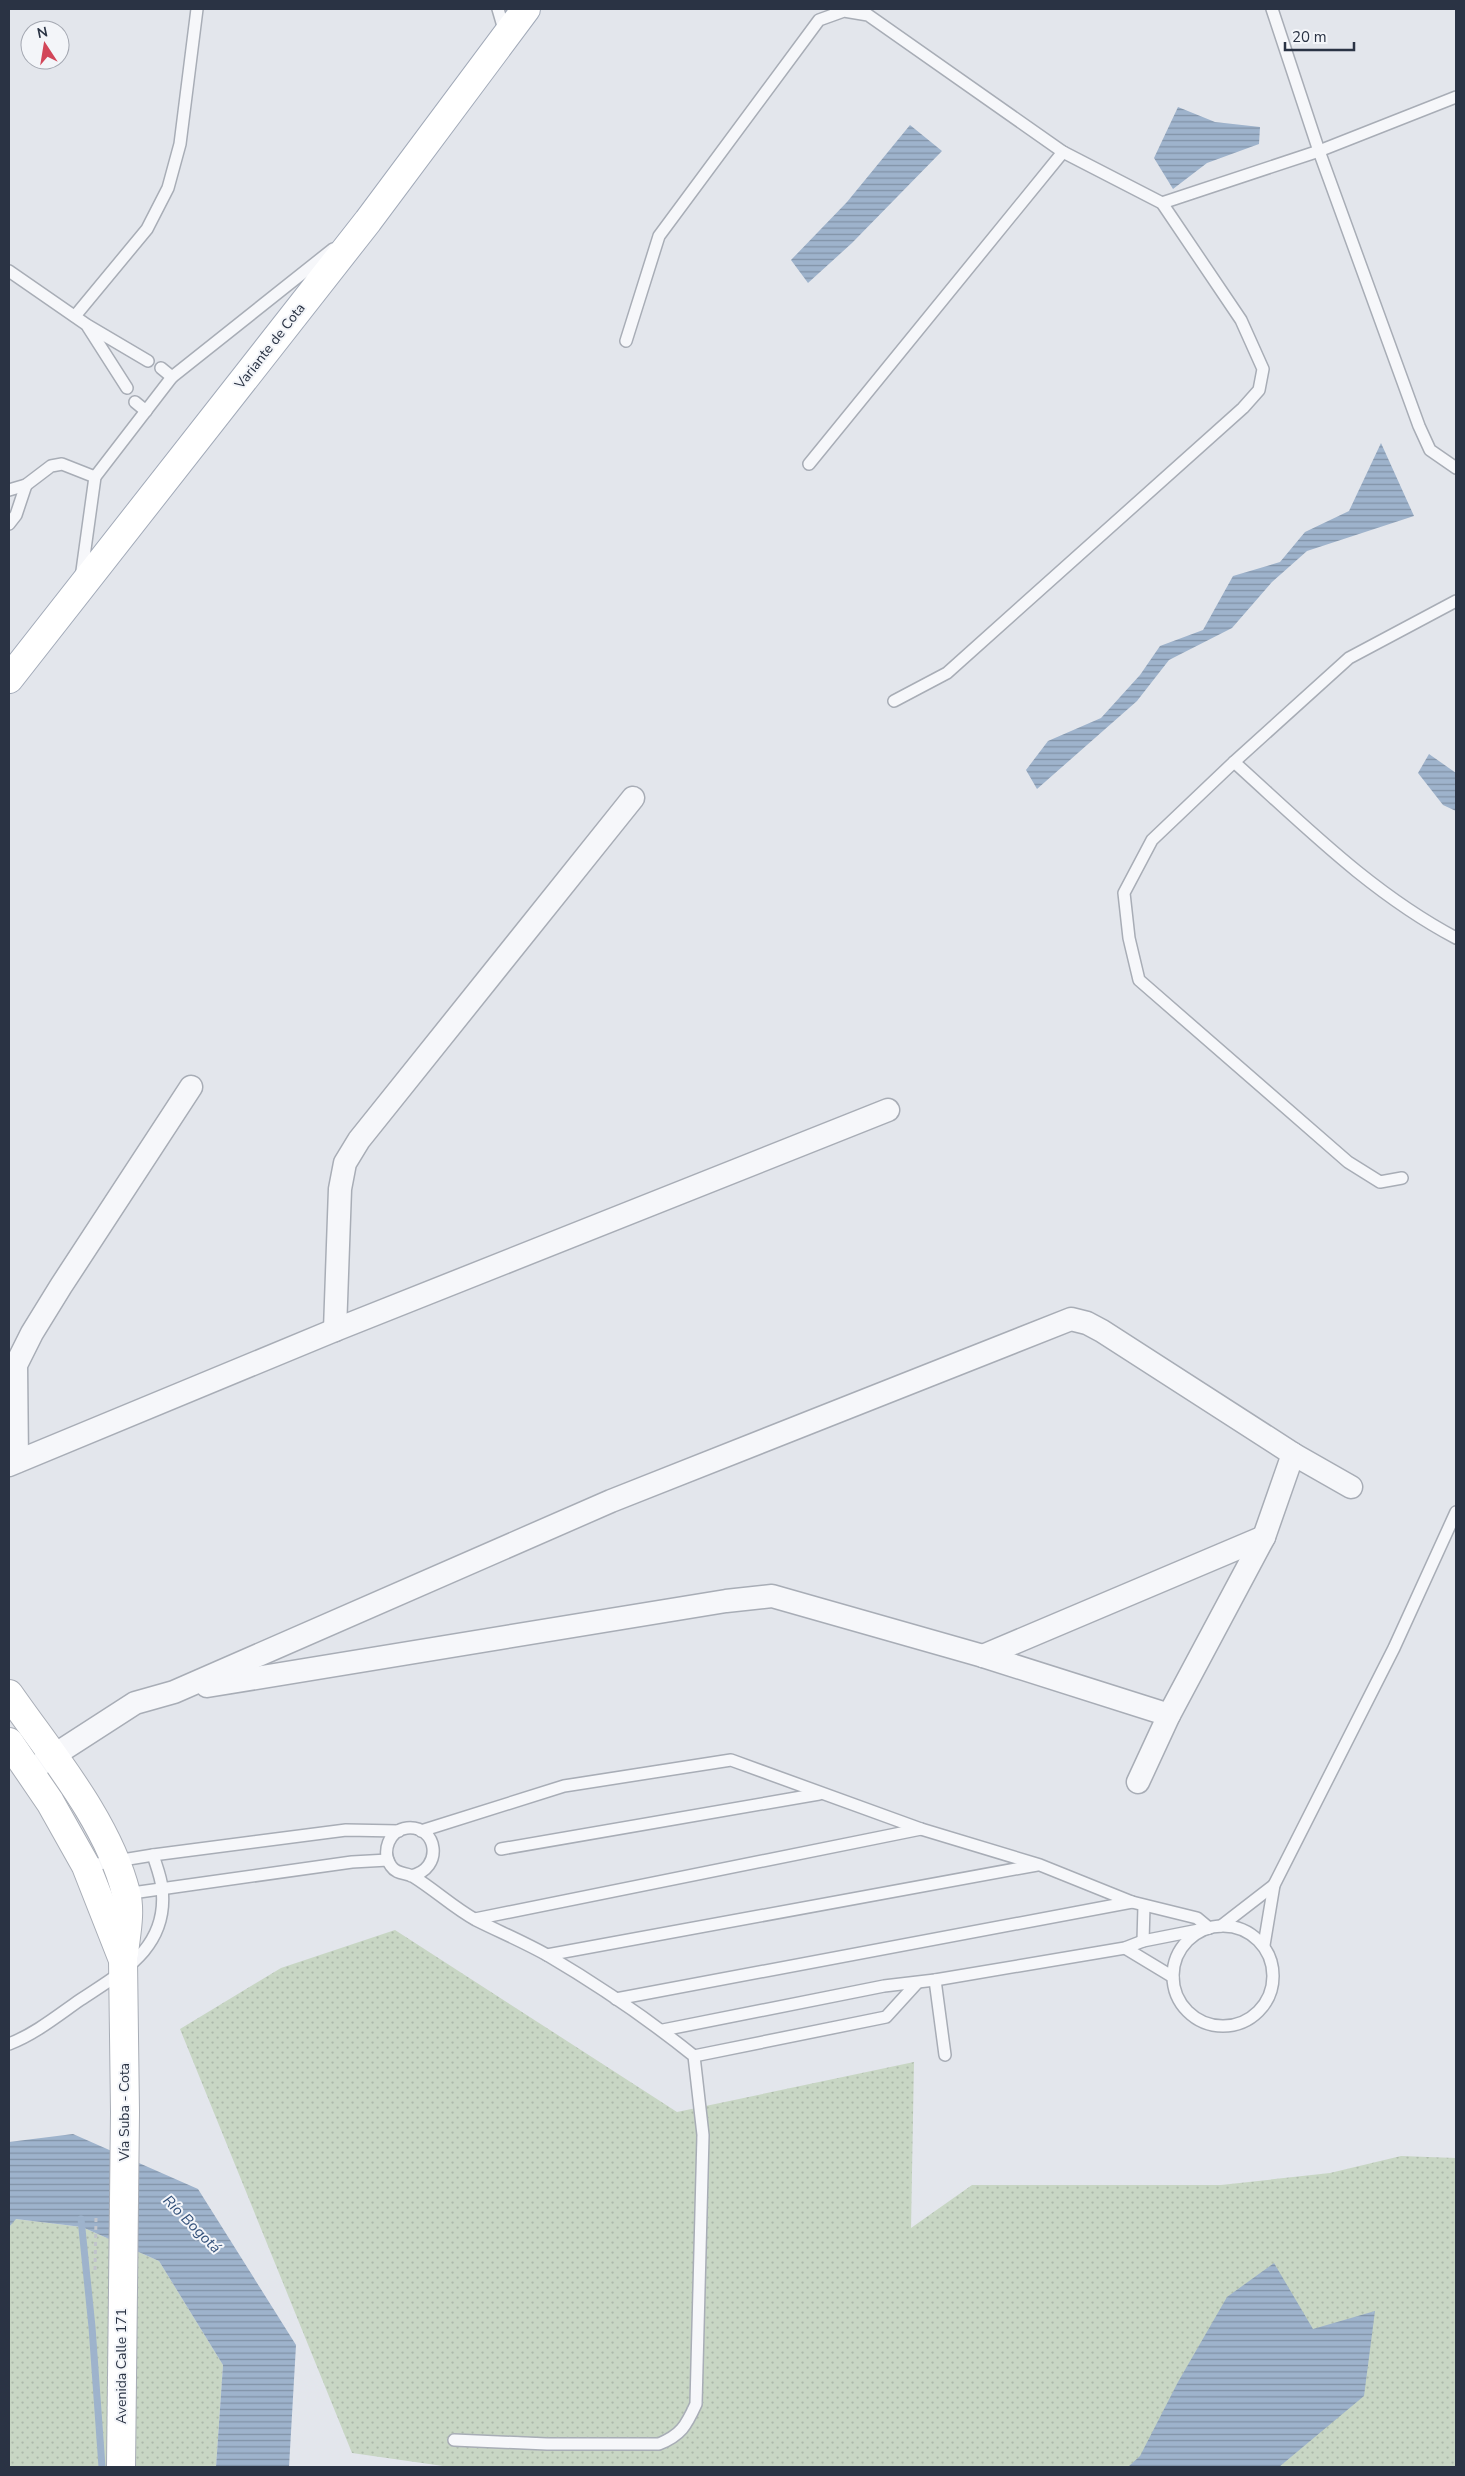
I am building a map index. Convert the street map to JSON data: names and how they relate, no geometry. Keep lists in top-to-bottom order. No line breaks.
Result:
{"streets":{"main road":["Variante de Cota","Vía Suba - Cota","Avenida Calle 171"]},"crossings":[["Vía Suba - Cota","Avenida Calle 171"]],"water":["Río Bogotá"],"scale_bar":"20 m","north":"top"}
